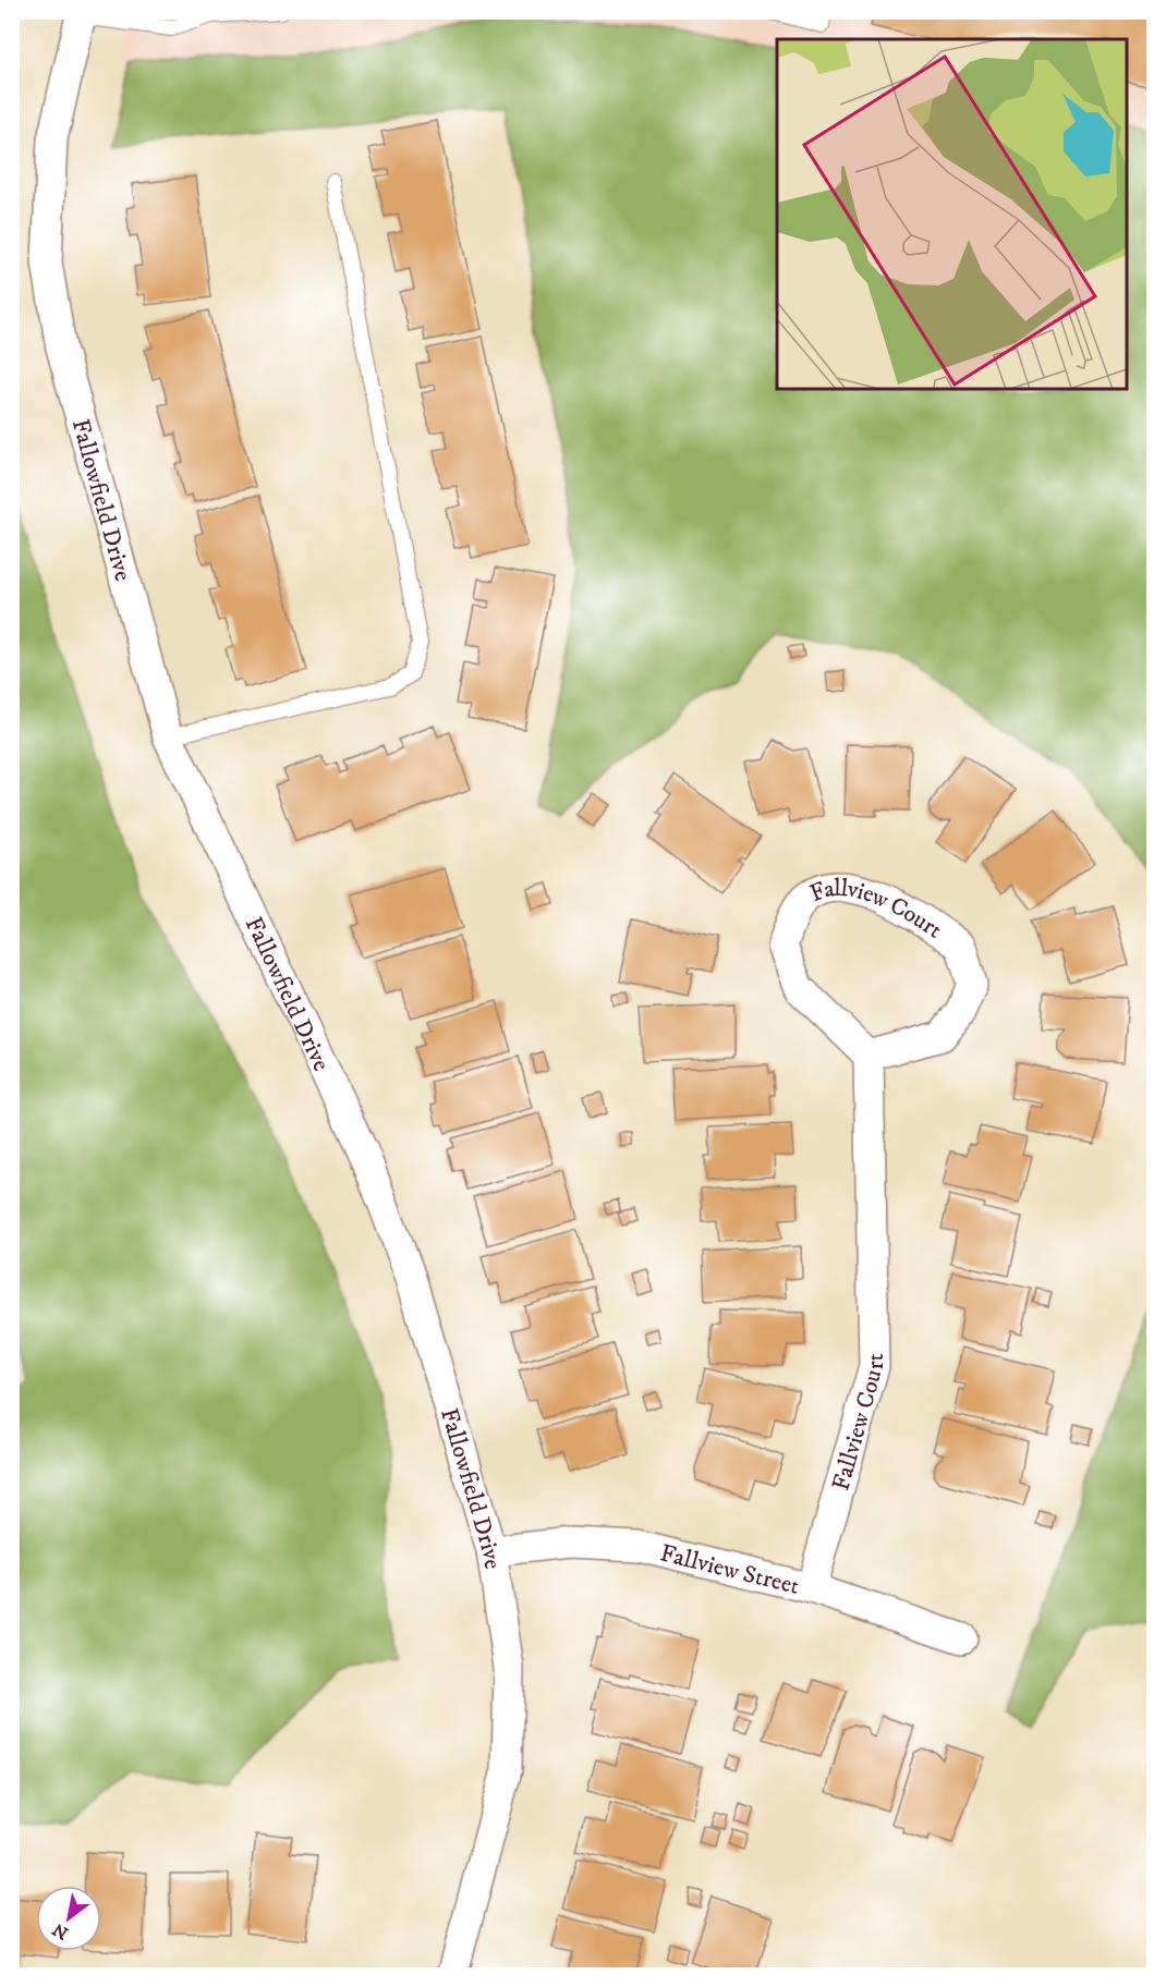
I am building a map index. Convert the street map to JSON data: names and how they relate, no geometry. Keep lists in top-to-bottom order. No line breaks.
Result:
{"streets":{"street":["Fallowfield Drive","Fallview Court","Fallview Street"]},"crossings":[["Fallowfield Drive","Fallview Street"],["Fallview Court","Fallview Street"]],"north":"bottom left"}
